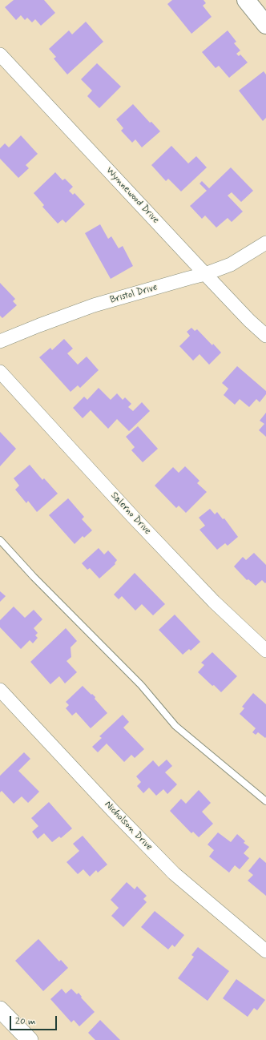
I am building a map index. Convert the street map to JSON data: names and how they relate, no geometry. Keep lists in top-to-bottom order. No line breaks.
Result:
{"streets":{"street":["Wynnewood Drive","Bristol Drive","Salerno Drive","Nicholson Drive"]},"crossings":[["Wynnewood Drive","Bristol Drive"]],"scale_bar":"20 m"}
